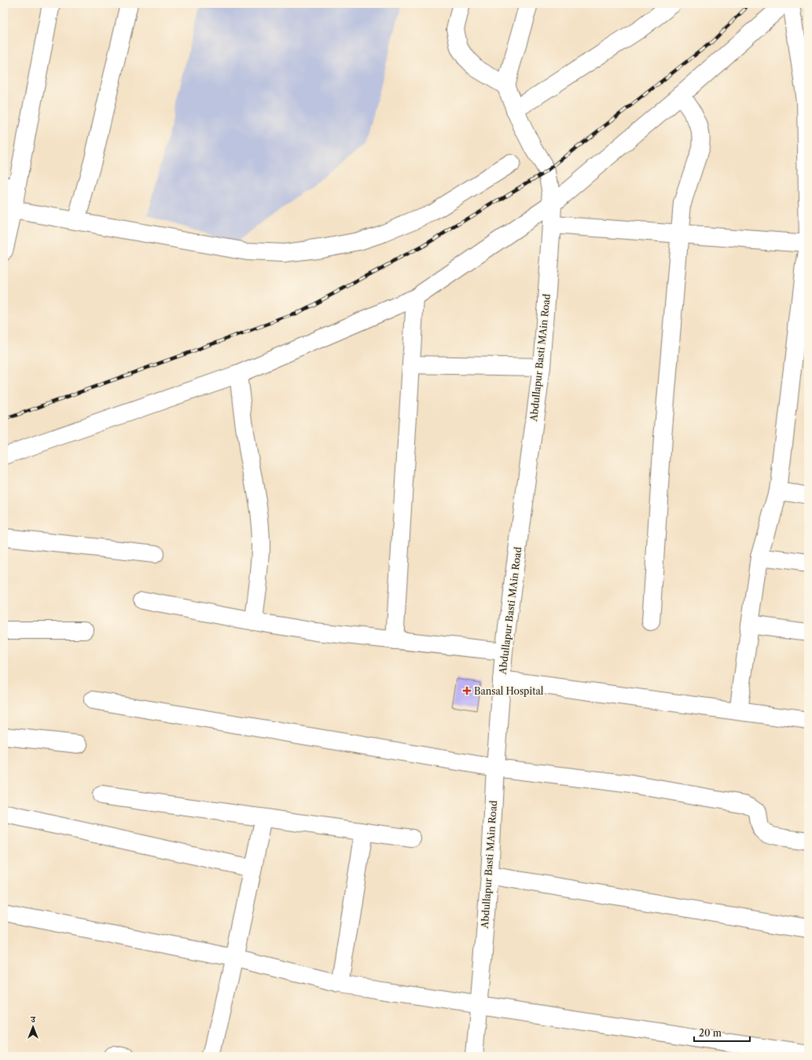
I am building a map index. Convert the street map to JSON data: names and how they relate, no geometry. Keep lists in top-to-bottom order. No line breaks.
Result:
{"streets":{"street":["Abdullapur Basti MAin Road"]},"places":{"health":["Bansal Hospital"]},"scale_bar":"20 m","north":"top"}
